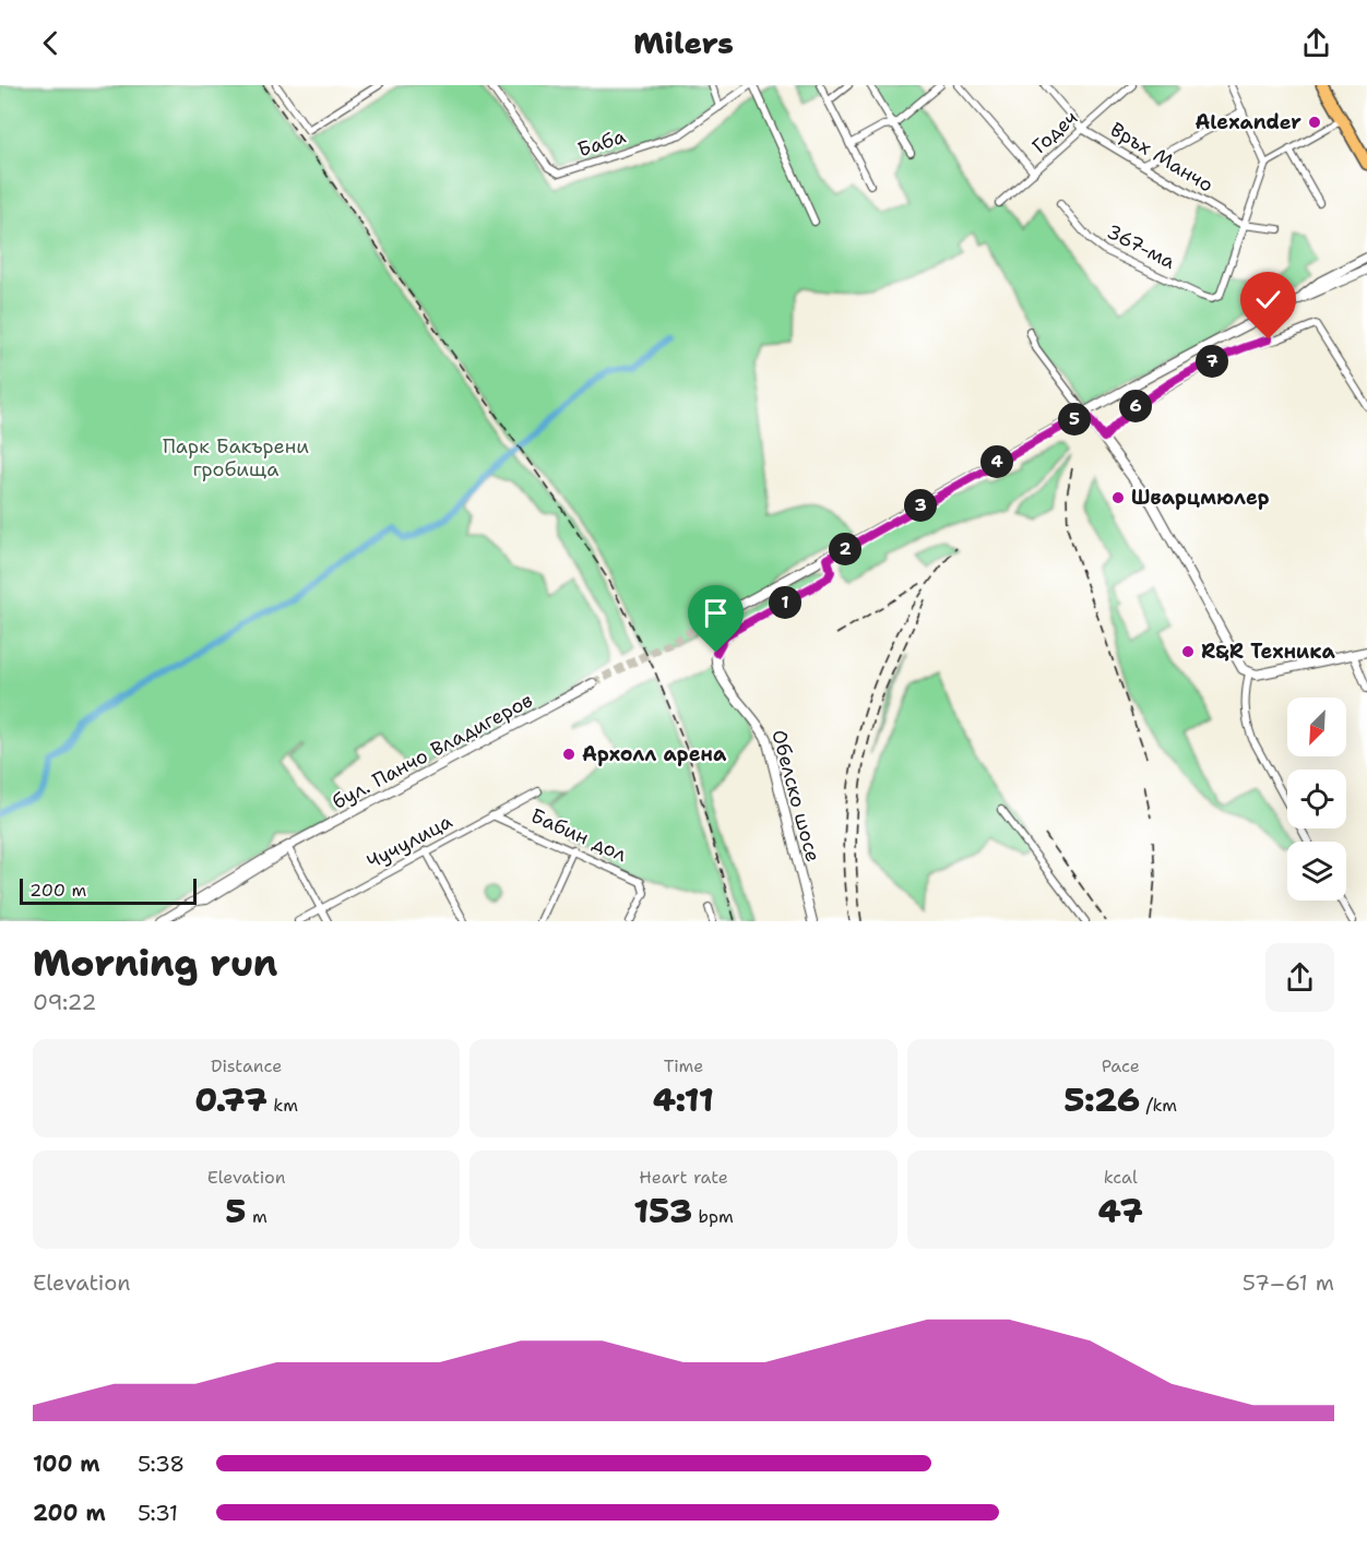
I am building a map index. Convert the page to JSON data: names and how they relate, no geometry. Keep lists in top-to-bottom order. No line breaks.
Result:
{"streets":{"street":["Годеч","Баба","Връх Манчо","367-ма","бул. Панчо Владигеров","Обелско шосе","Бабин дол","Чучулица"]},"crossings":[["Годеч","Връх Манчо"],["Връх Манчо","367-ма"],["Бабин дол","Чучулица"]],"parks":["Парк Бакърени гробища"],"places":["Alexander","Шварцмюлер","R&R Техника","Архолл арена"],"scale_bar":"200 m","north":"bottom left","page":{"header":"Milers","pins":["7","6","5","4","3","2","1"],"scale":"200 m","heading":["Morning run","09:22"],"stats":[["Distance","0.77 km"],["Time","4:11"],["Pace","5:26 /km"],["Elevation","5 m"],["Heart rate","153 bpm"],["kcal","47"]],"chart":["Elevation","57–61 m"],"list":[{"name":"100 m","note":"5:38"},{"name":"200 m","note":"5:31"}]}}
